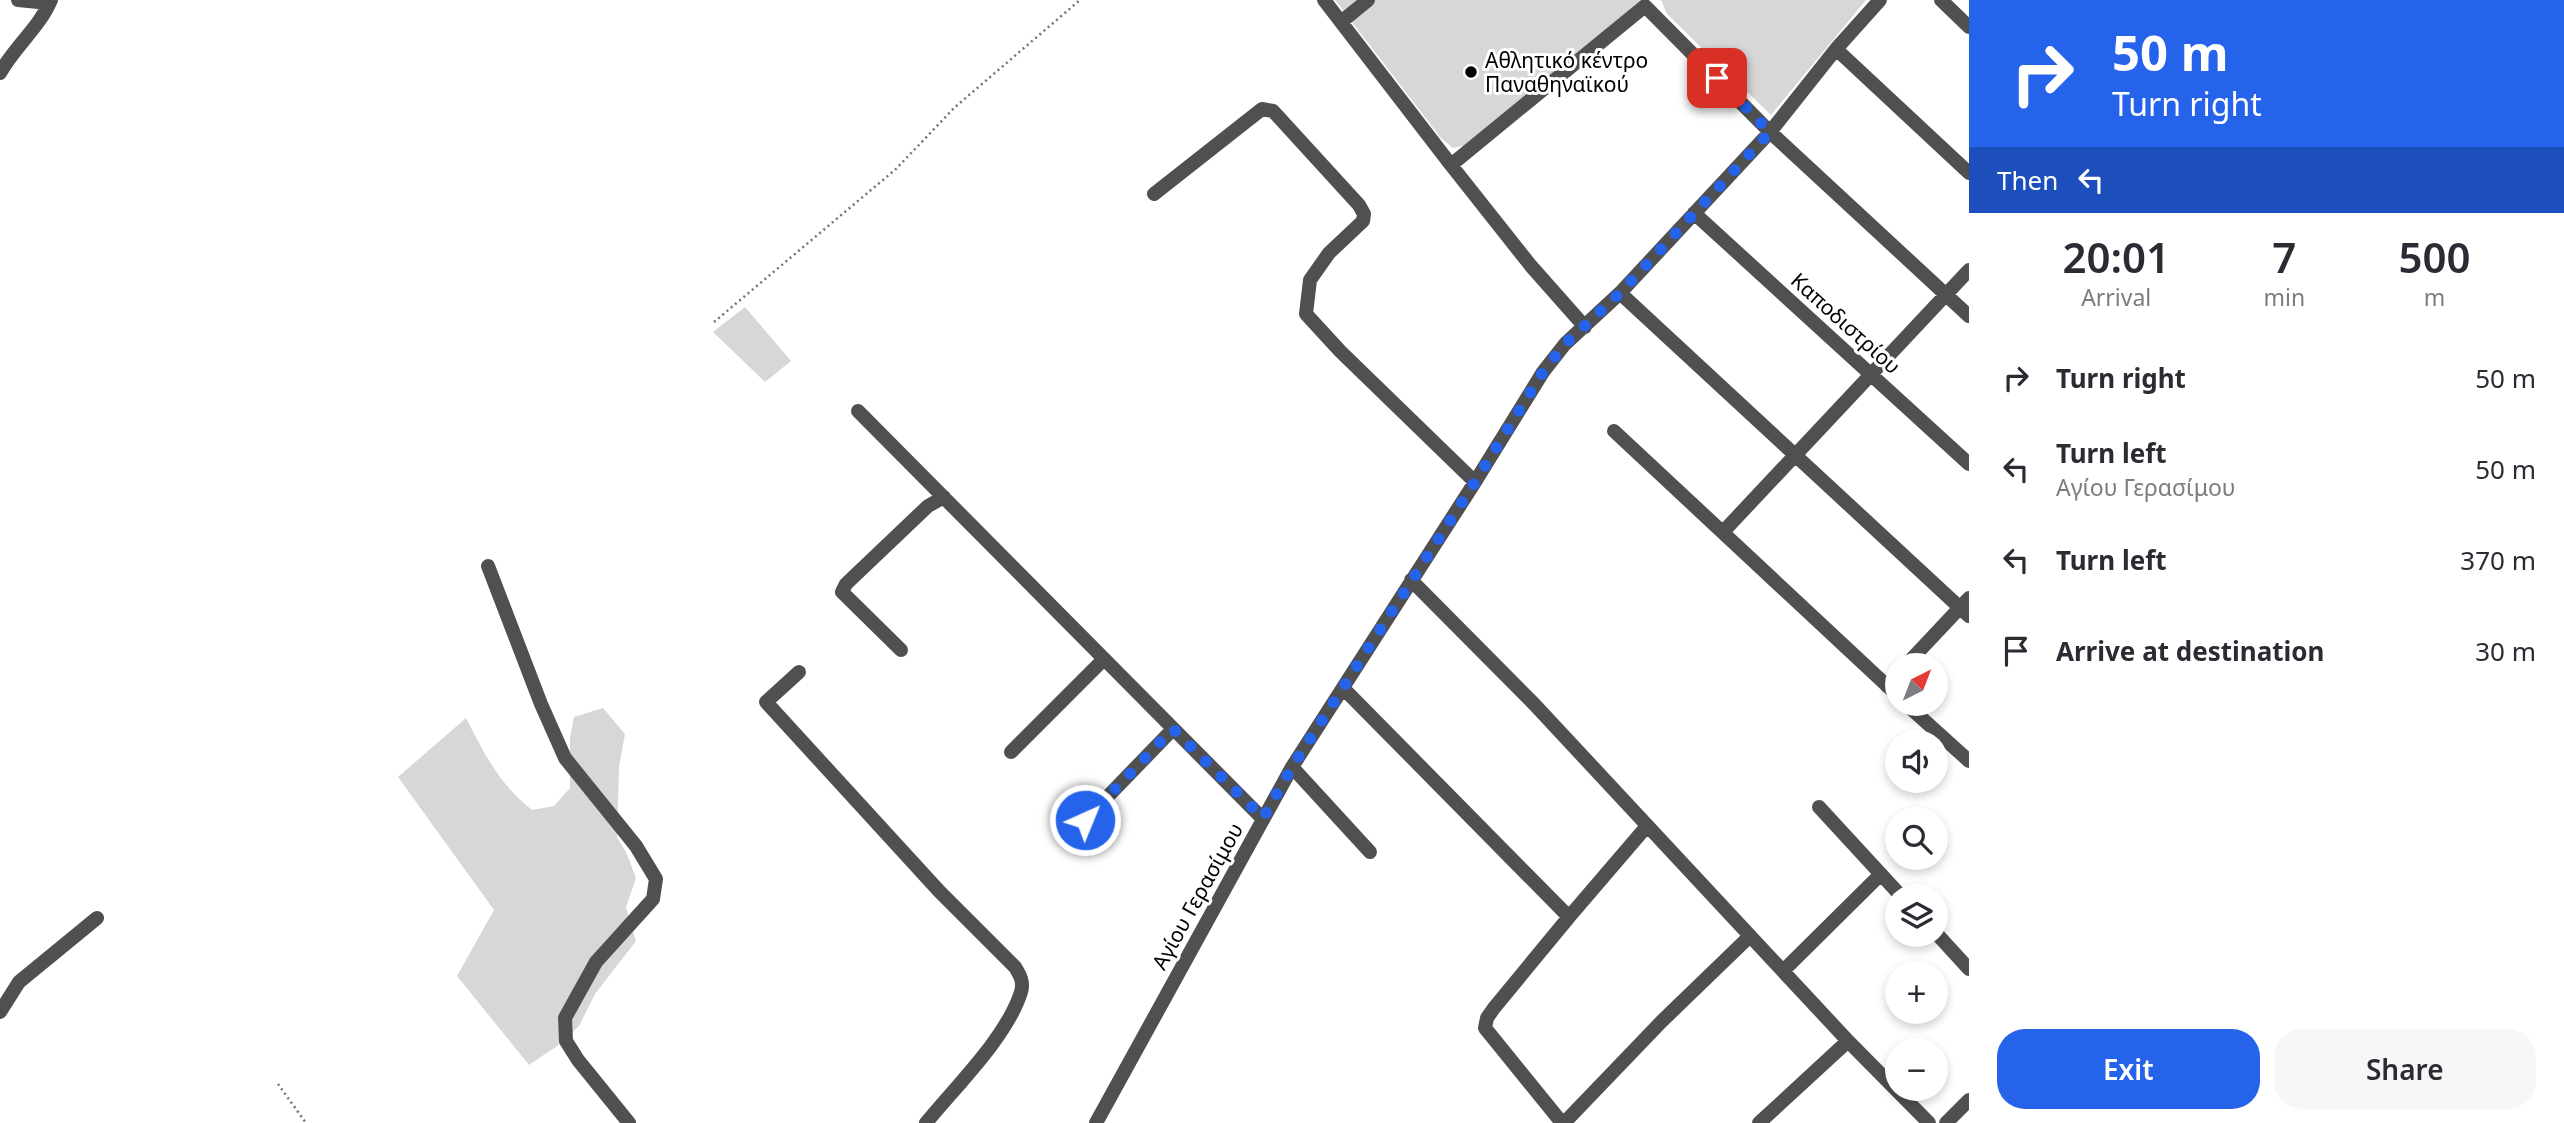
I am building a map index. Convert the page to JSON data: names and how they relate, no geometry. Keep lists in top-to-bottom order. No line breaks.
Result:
{"streets":{"street":["Καποδιστρίου","Αγίου Γερασίμου"]},"crossings":[["Καποδιστρίου","Αγίου Γερασίμου"]],"places":["Αθλητικό κέντρο Παναθηναϊκού"],"north":"top right","page":{"turn":["50 m","Turn right"],"then":"Then","eta":["20:01","Arrival","7","min","500","m"],"list":[{"name":"Turn right","value":"50 m"},{"name":"Turn left","note":"Αγίου Γερασίμου","value":"50 m"},{"name":"Turn left","value":"370 m"},{"name":"Arrive at destination","value":"30 m"}],"map_buttons":["+","−"],"buttons":["Exit","Share"]}}
